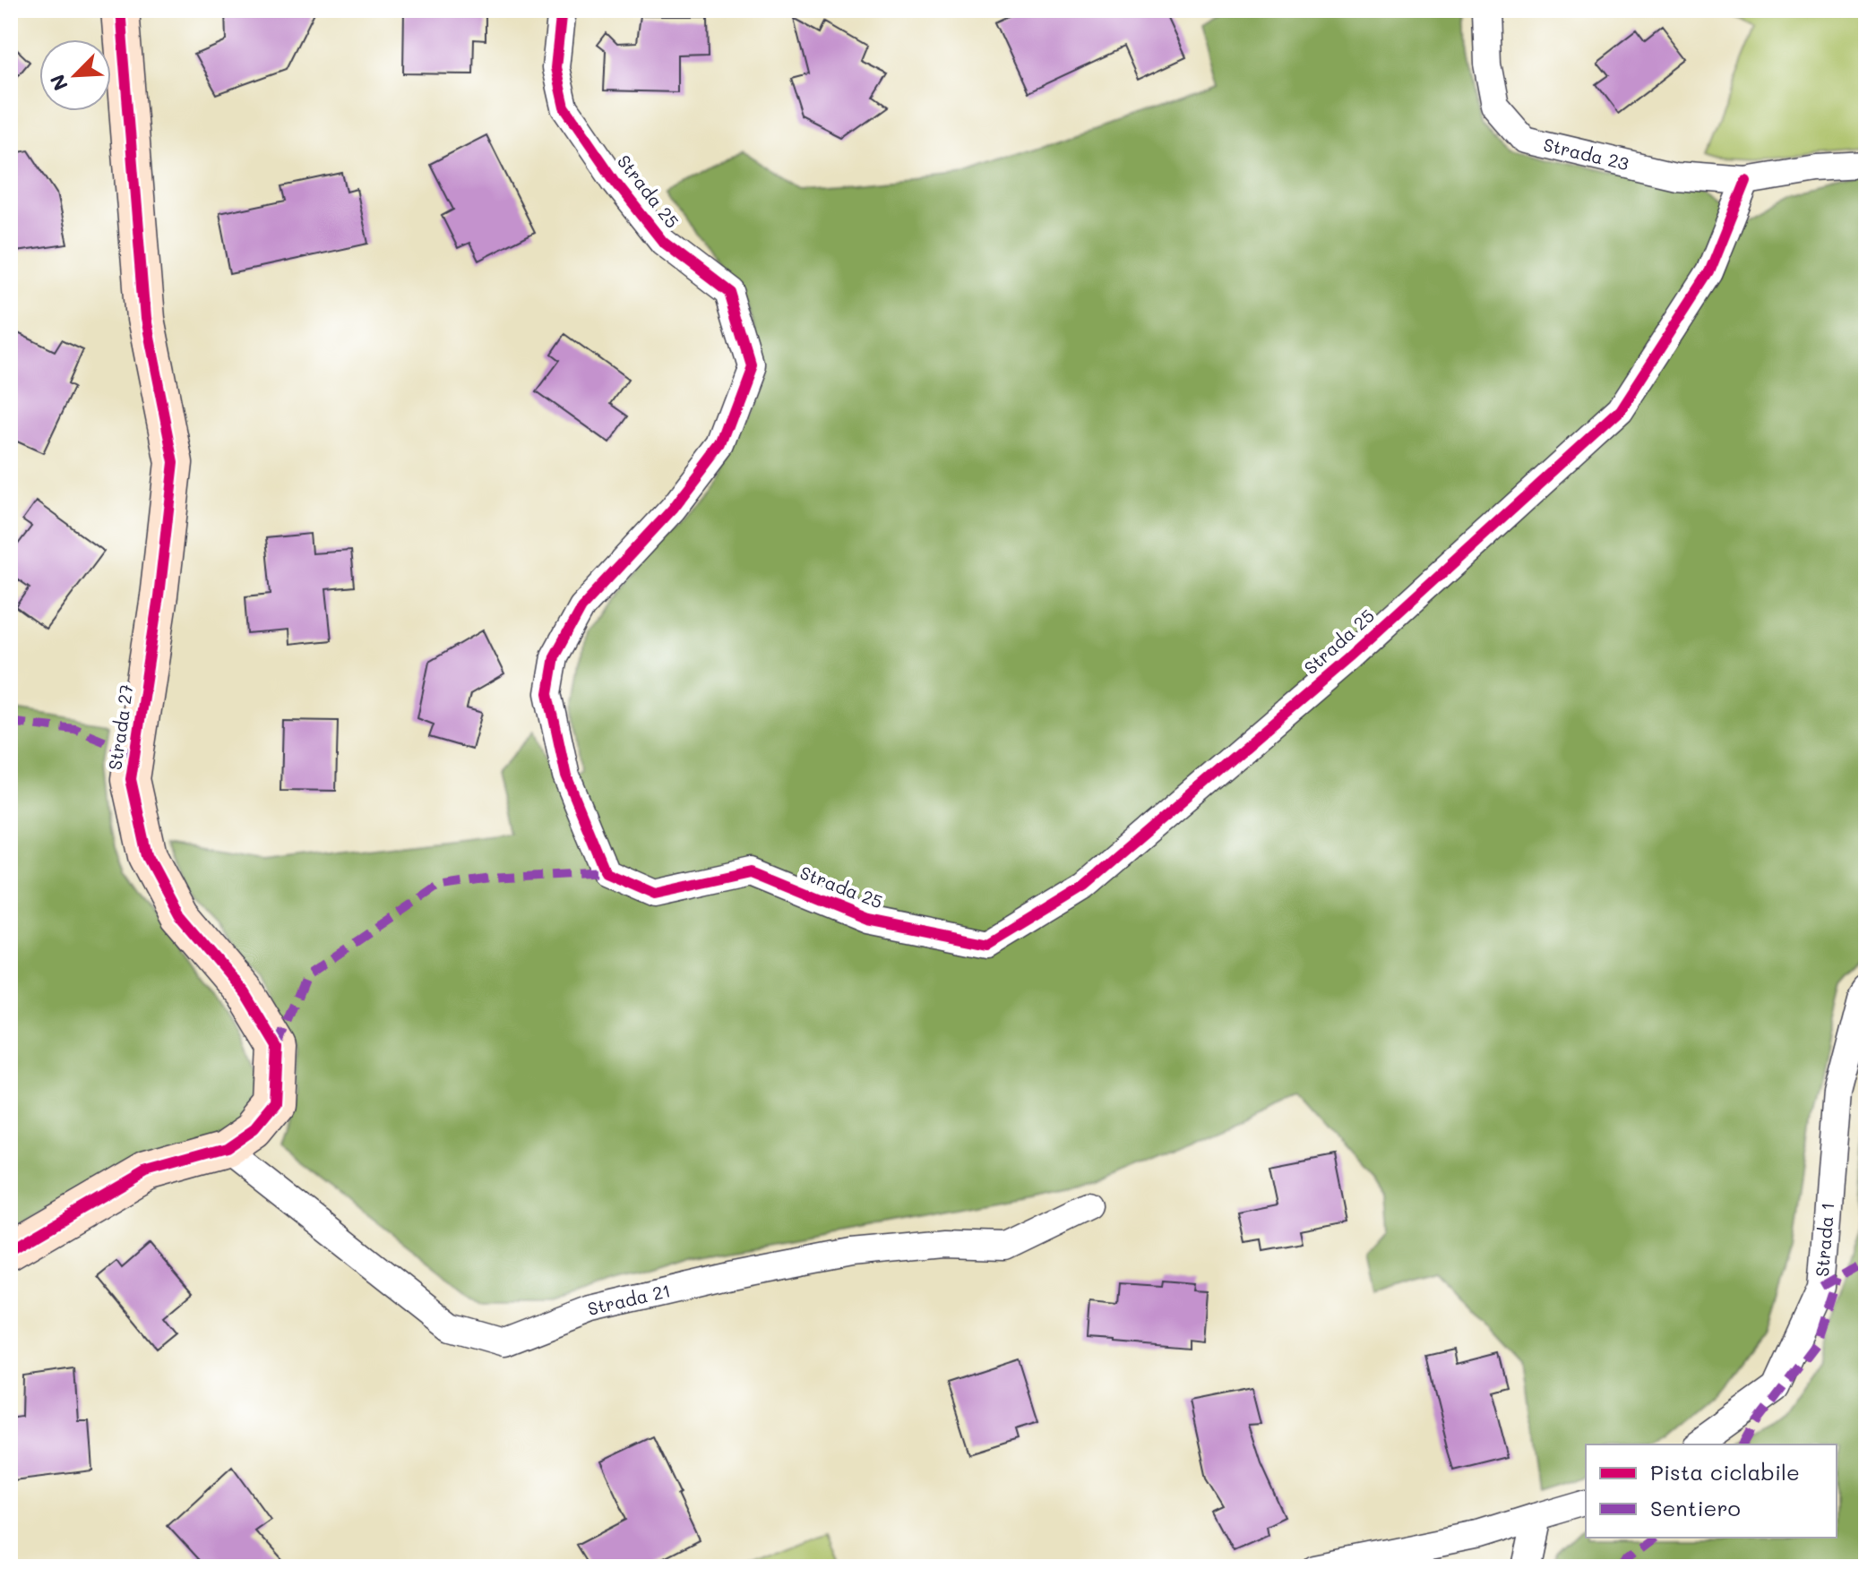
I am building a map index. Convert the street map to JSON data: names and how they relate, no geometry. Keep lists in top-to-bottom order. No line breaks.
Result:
{"streets":{"street":["Strada 23","Strada 25","Strada 27","Strada 1","Strada 21"]},"crossings":[["Strada 23","Strada 25"],["Strada 27","Strada 21"]],"legend":["Pista ciclabile","Sentiero"],"north":"bottom left"}
